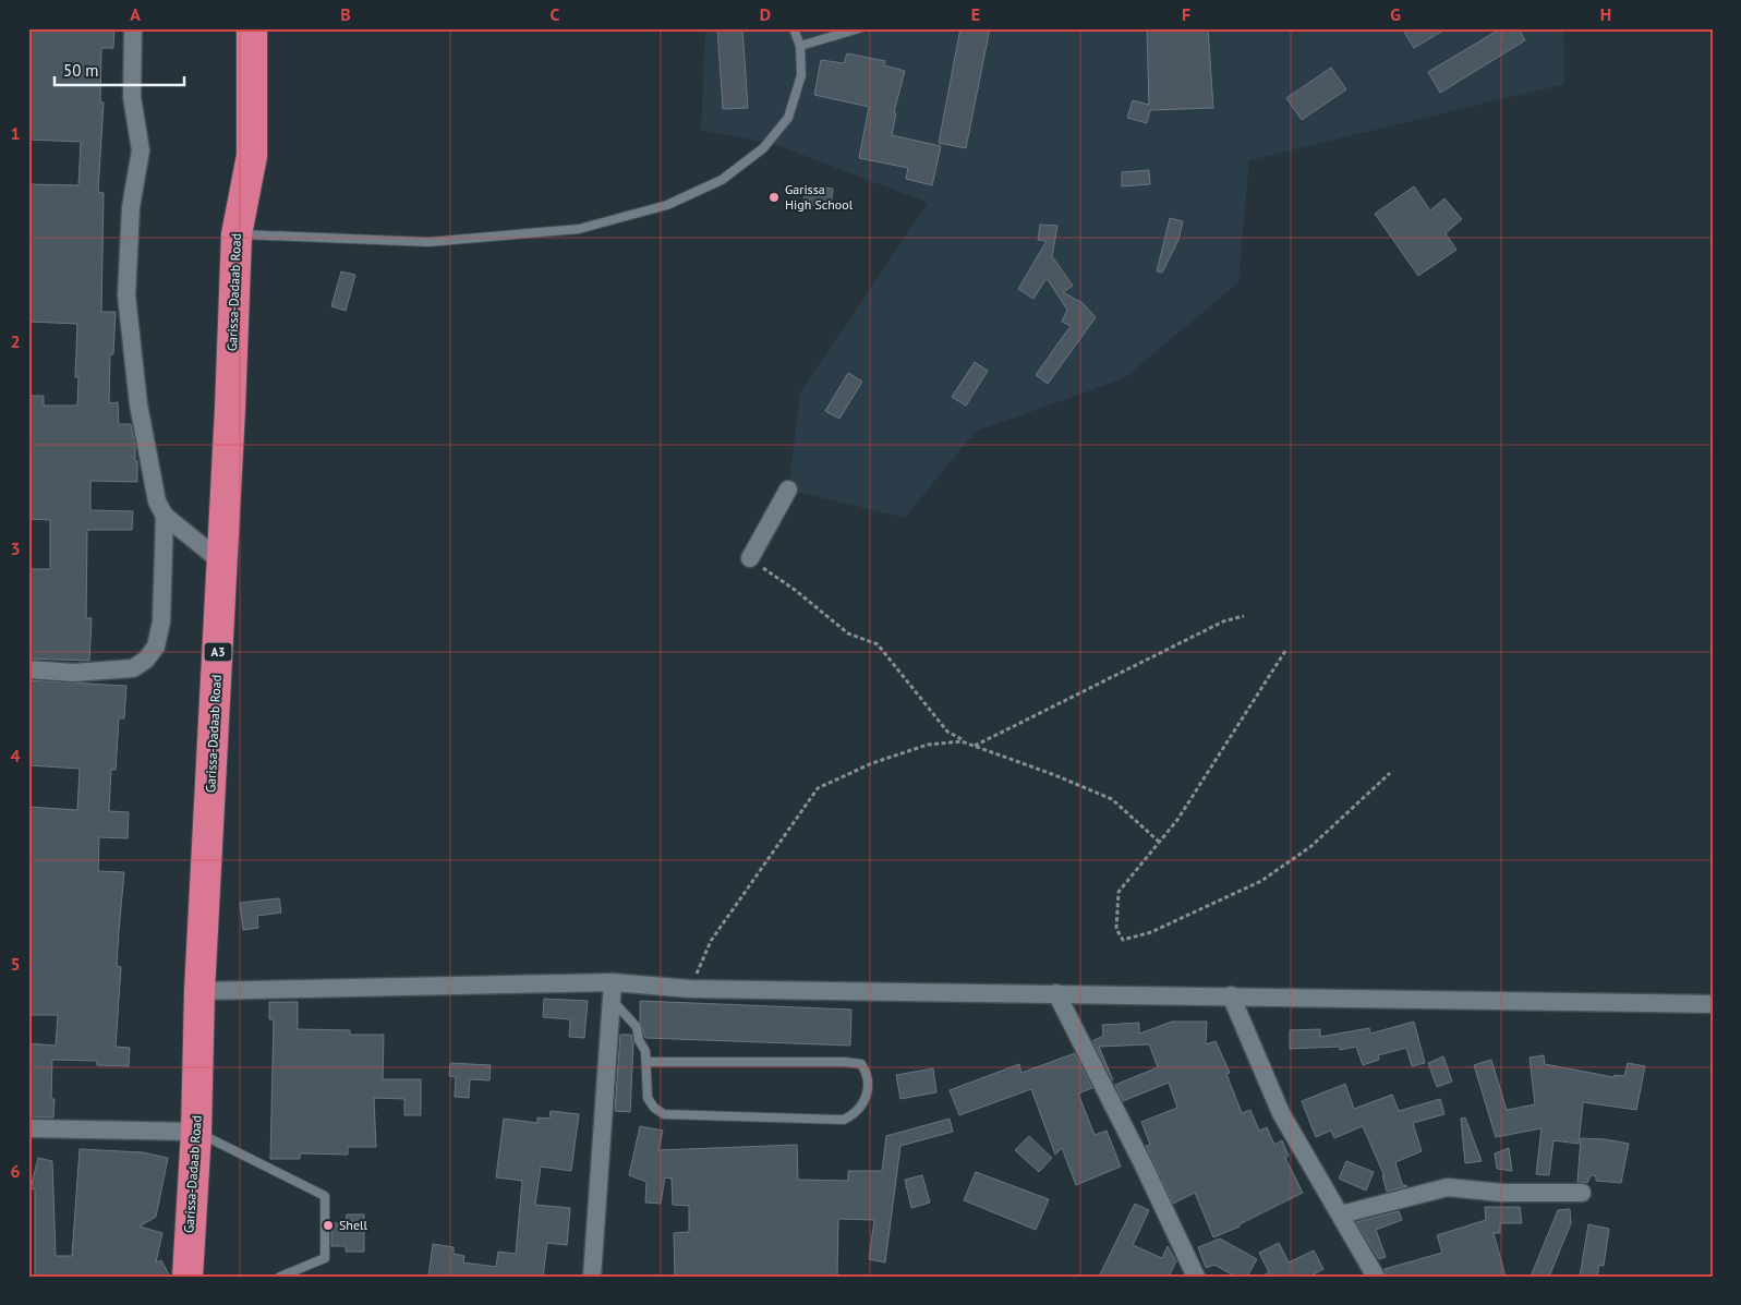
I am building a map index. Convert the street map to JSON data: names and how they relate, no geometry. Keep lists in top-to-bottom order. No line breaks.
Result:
{"streets":{"highway":["Garissa-Dadaab Road","A3"]},"places":["Garissa High School","Shell"],"scale_bar":"50 m","grid":{"columns":["A","B","C","D","E","F","G","H"],"rows":["1","2","3","4","5","6"]}}
